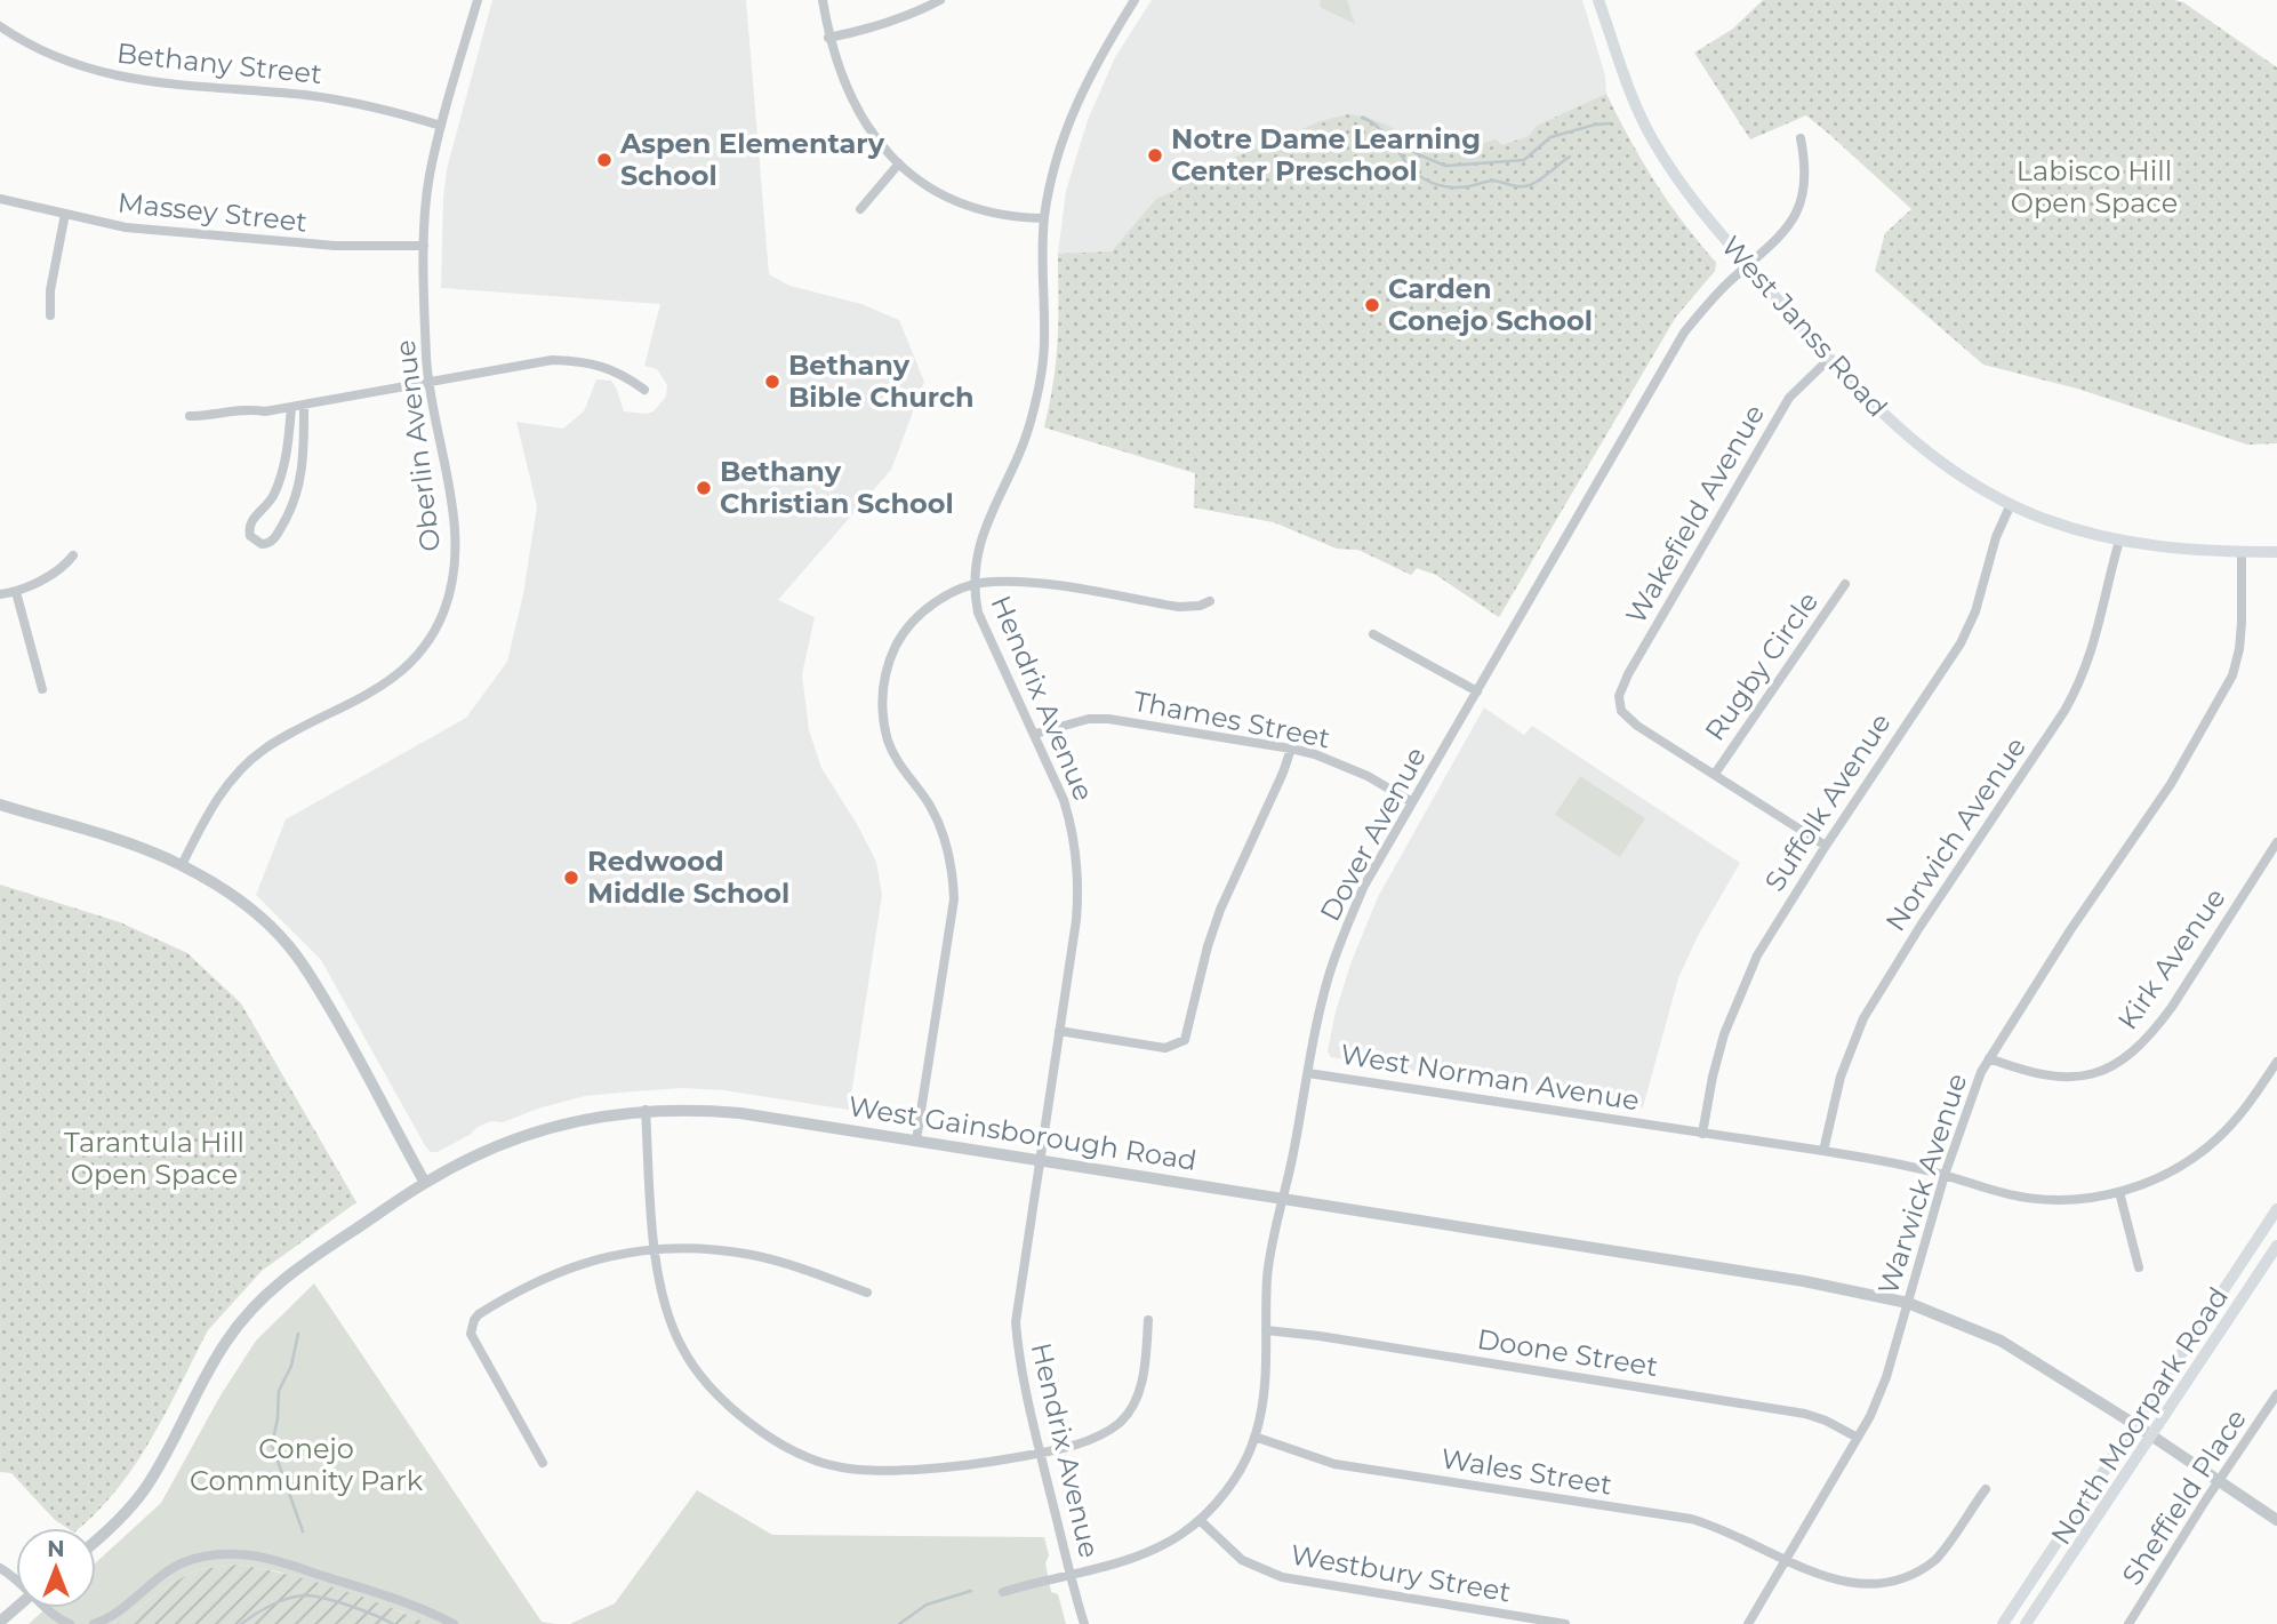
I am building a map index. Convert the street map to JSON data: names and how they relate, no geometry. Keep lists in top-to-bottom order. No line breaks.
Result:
{"streets":{"main road":["West Janss Road","North Moorpark Road"],"street":["Bethany Street","Massey Street","Oberlin Avenue","Wakefield Avenue","Rugby Circle","Hendrix Avenue","Thames Street","Suffolk Avenue","Dover Avenue","Norwich Avenue","Kirk Avenue","West Norman Avenue","West Gainsborough Road","Warwick Avenue","Doone Street","Wales Street","Sheffield Place","Westbury Street"]},"crossings":[["Bethany Street","Oberlin Avenue"],["Massey Street","Oberlin Avenue"],["West Janss Road","Wakefield Avenue"],["West Janss Road","Suffolk Avenue"],["West Janss Road","Dover Avenue"],["West Janss Road","Norwich Avenue"],["West Janss Road","Warwick Avenue"],["Wakefield Avenue","Rugby Circle"],["Hendrix Avenue","Thames Street"],["Hendrix Avenue","Dover Avenue"],["Hendrix Avenue","West Gainsborough Road"],["Thames Street","Dover Avenue"],["Suffolk Avenue","West Norman Avenue"],["Dover Avenue","West Norman Avenue"],["Dover Avenue","West Gainsborough Road"],["Dover Avenue","Doone Street"],["Dover Avenue","Wales Street"],["Dover Avenue","Westbury Street"],["Norwich Avenue","West Norman Avenue"],["Kirk Avenue","Warwick Avenue"],["West Norman Avenue","Warwick Avenue"],["West Gainsborough Road","Warwick Avenue"],["West Gainsborough Road","North Moorpark Road"],["West Gainsborough Road","Sheffield Place"],["Warwick Avenue","Doone Street"],["Warwick Avenue","Wales Street"]],"parks":["Labisco Hill Open Space","Tarantula Hill Open Space","Conejo Community Park"],"places":["Notre Dame Learning Center Preschool","Aspen Elementary School","Carden Conejo School","Bethany Bible Church","Bethany Christian School","Redwood Middle School"],"north":"top"}
